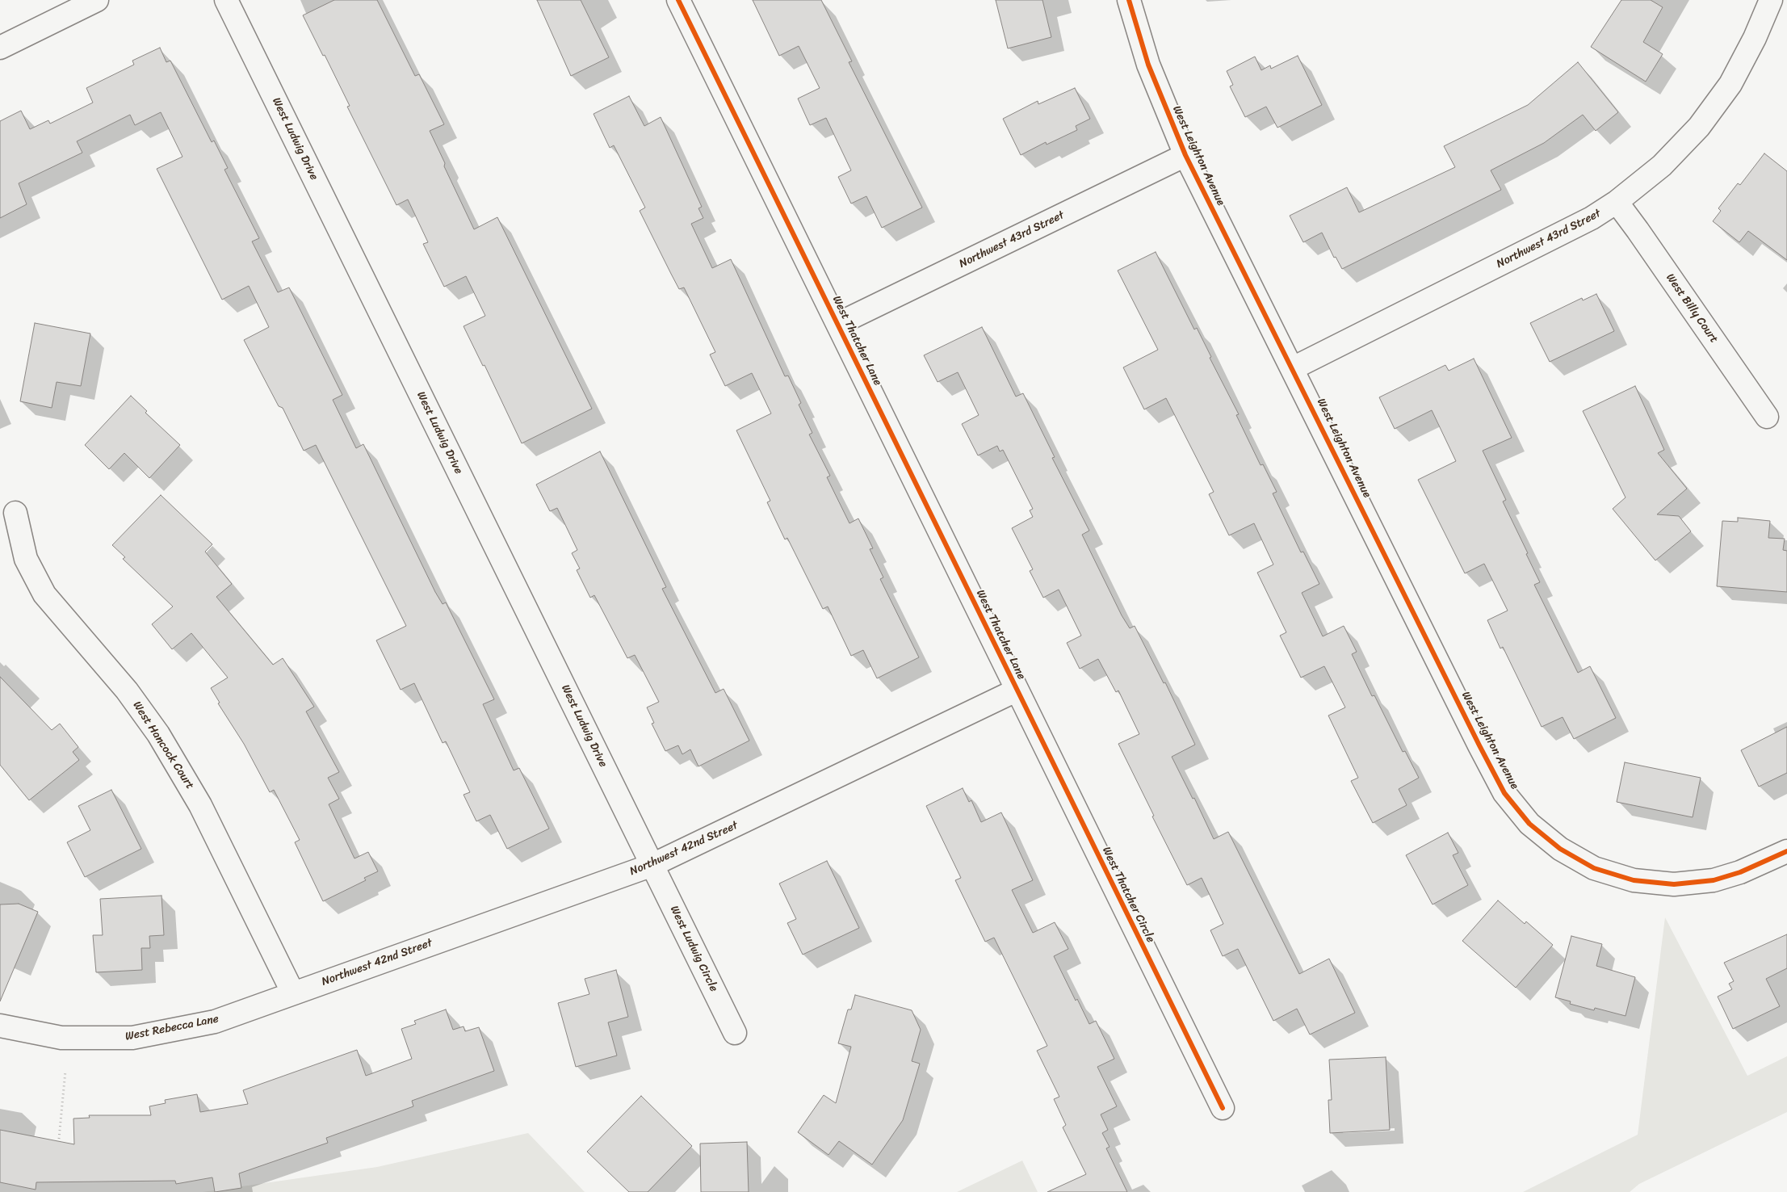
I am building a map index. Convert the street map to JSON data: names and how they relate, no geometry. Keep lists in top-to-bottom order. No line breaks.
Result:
{"streets":{"street":["West Ludwig Drive","West Leighton Avenue","Northwest 43rd Street","West Billy Court","West Thatcher Lane","West Hancock Court","Northwest 42nd Street","West Thatcher Circle","West Ludwig Circle","West Rebecca Lane"]},"crossings":[["West Ludwig Drive","Northwest 42nd Street"],["West Ludwig Drive","West Ludwig Circle"],["West Leighton Avenue","Northwest 43rd Street"],["Northwest 43rd Street","West Billy Court"],["Northwest 43rd Street","West Thatcher Lane"],["West Thatcher Lane","Northwest 42nd Street"],["West Thatcher Lane","West Thatcher Circle"],["West Hancock Court","Northwest 42nd Street"],["West Hancock Court","West Rebecca Lane"],["Northwest 42nd Street","West Thatcher Circle"],["Northwest 42nd Street","West Ludwig Circle"],["Northwest 42nd Street","West Rebecca Lane"]]}
